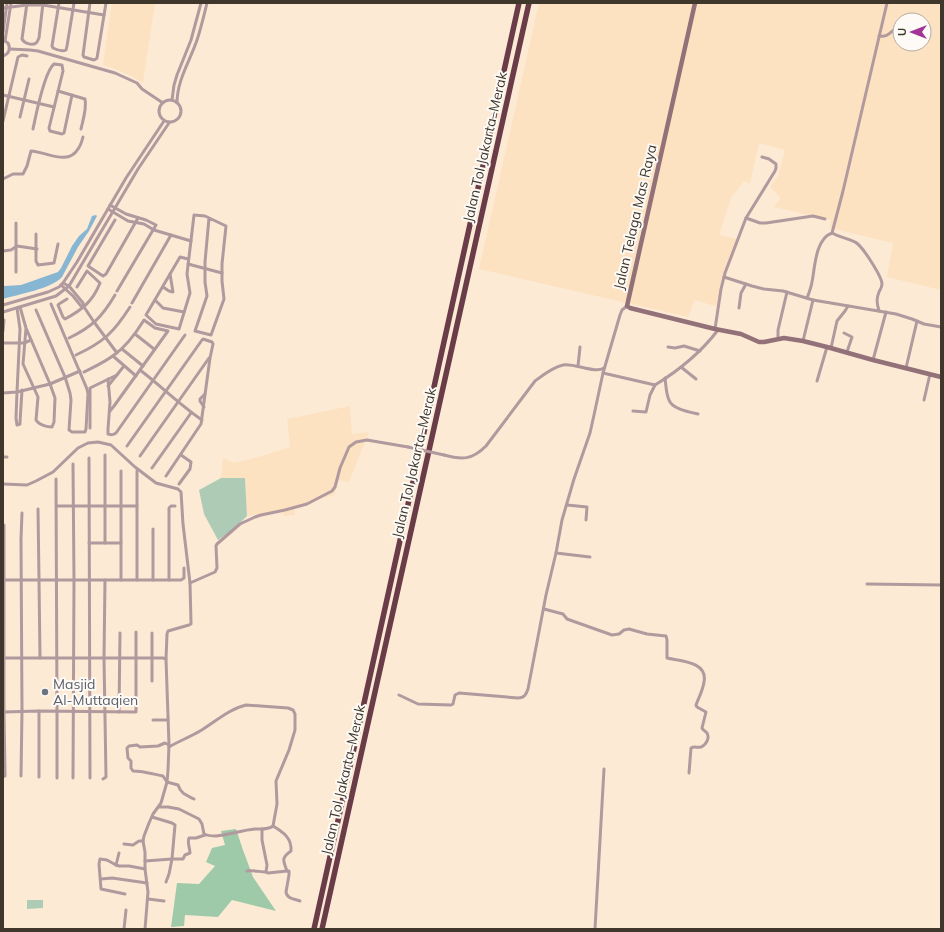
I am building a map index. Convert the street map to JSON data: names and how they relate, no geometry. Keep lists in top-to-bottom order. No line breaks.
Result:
{"streets":{"highway":["Jalan Tol Jakarta–Merak"],"main road":["Jalan Telaga Mas Raya"]},"places":["Masjid Al-Muttaqien"],"north":"left"}
